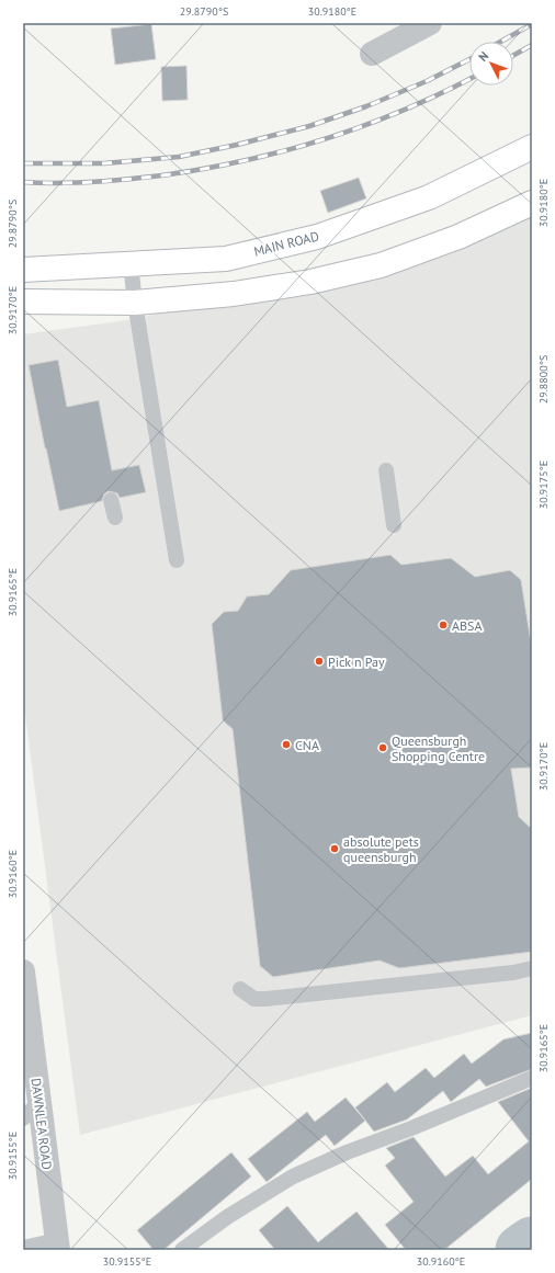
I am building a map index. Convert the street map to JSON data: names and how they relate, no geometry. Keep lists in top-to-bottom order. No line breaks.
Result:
{"streets":{"main road":["MAIN ROAD"],"street":["DAWNLEA ROAD"]},"places":["ABSA","Pick n Pay","CNA","Queensburgh Shopping Centre","absolute pets queensburgh"],"north":"top left","coordinates":["29.8790°S","30.9180°E","30.9170°E","29.8800°S","30.9175°E","30.9165°E","30.9160°E","30.9155°E"]}
